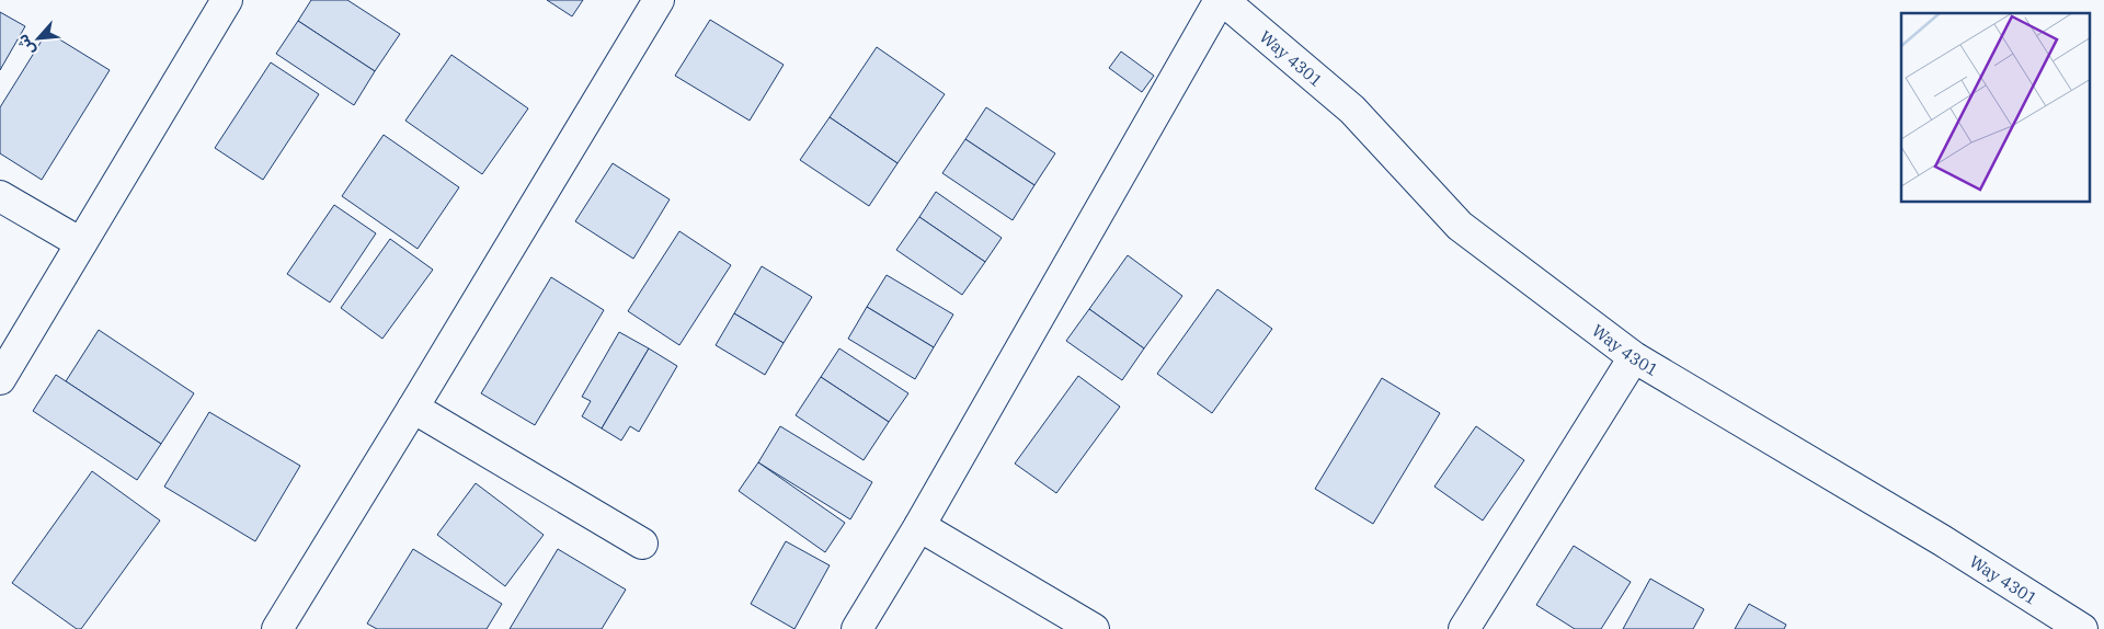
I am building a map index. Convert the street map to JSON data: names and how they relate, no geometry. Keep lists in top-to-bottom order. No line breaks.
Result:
{"streets":{"street":["Way 4301"]},"north":"bottom left"}
